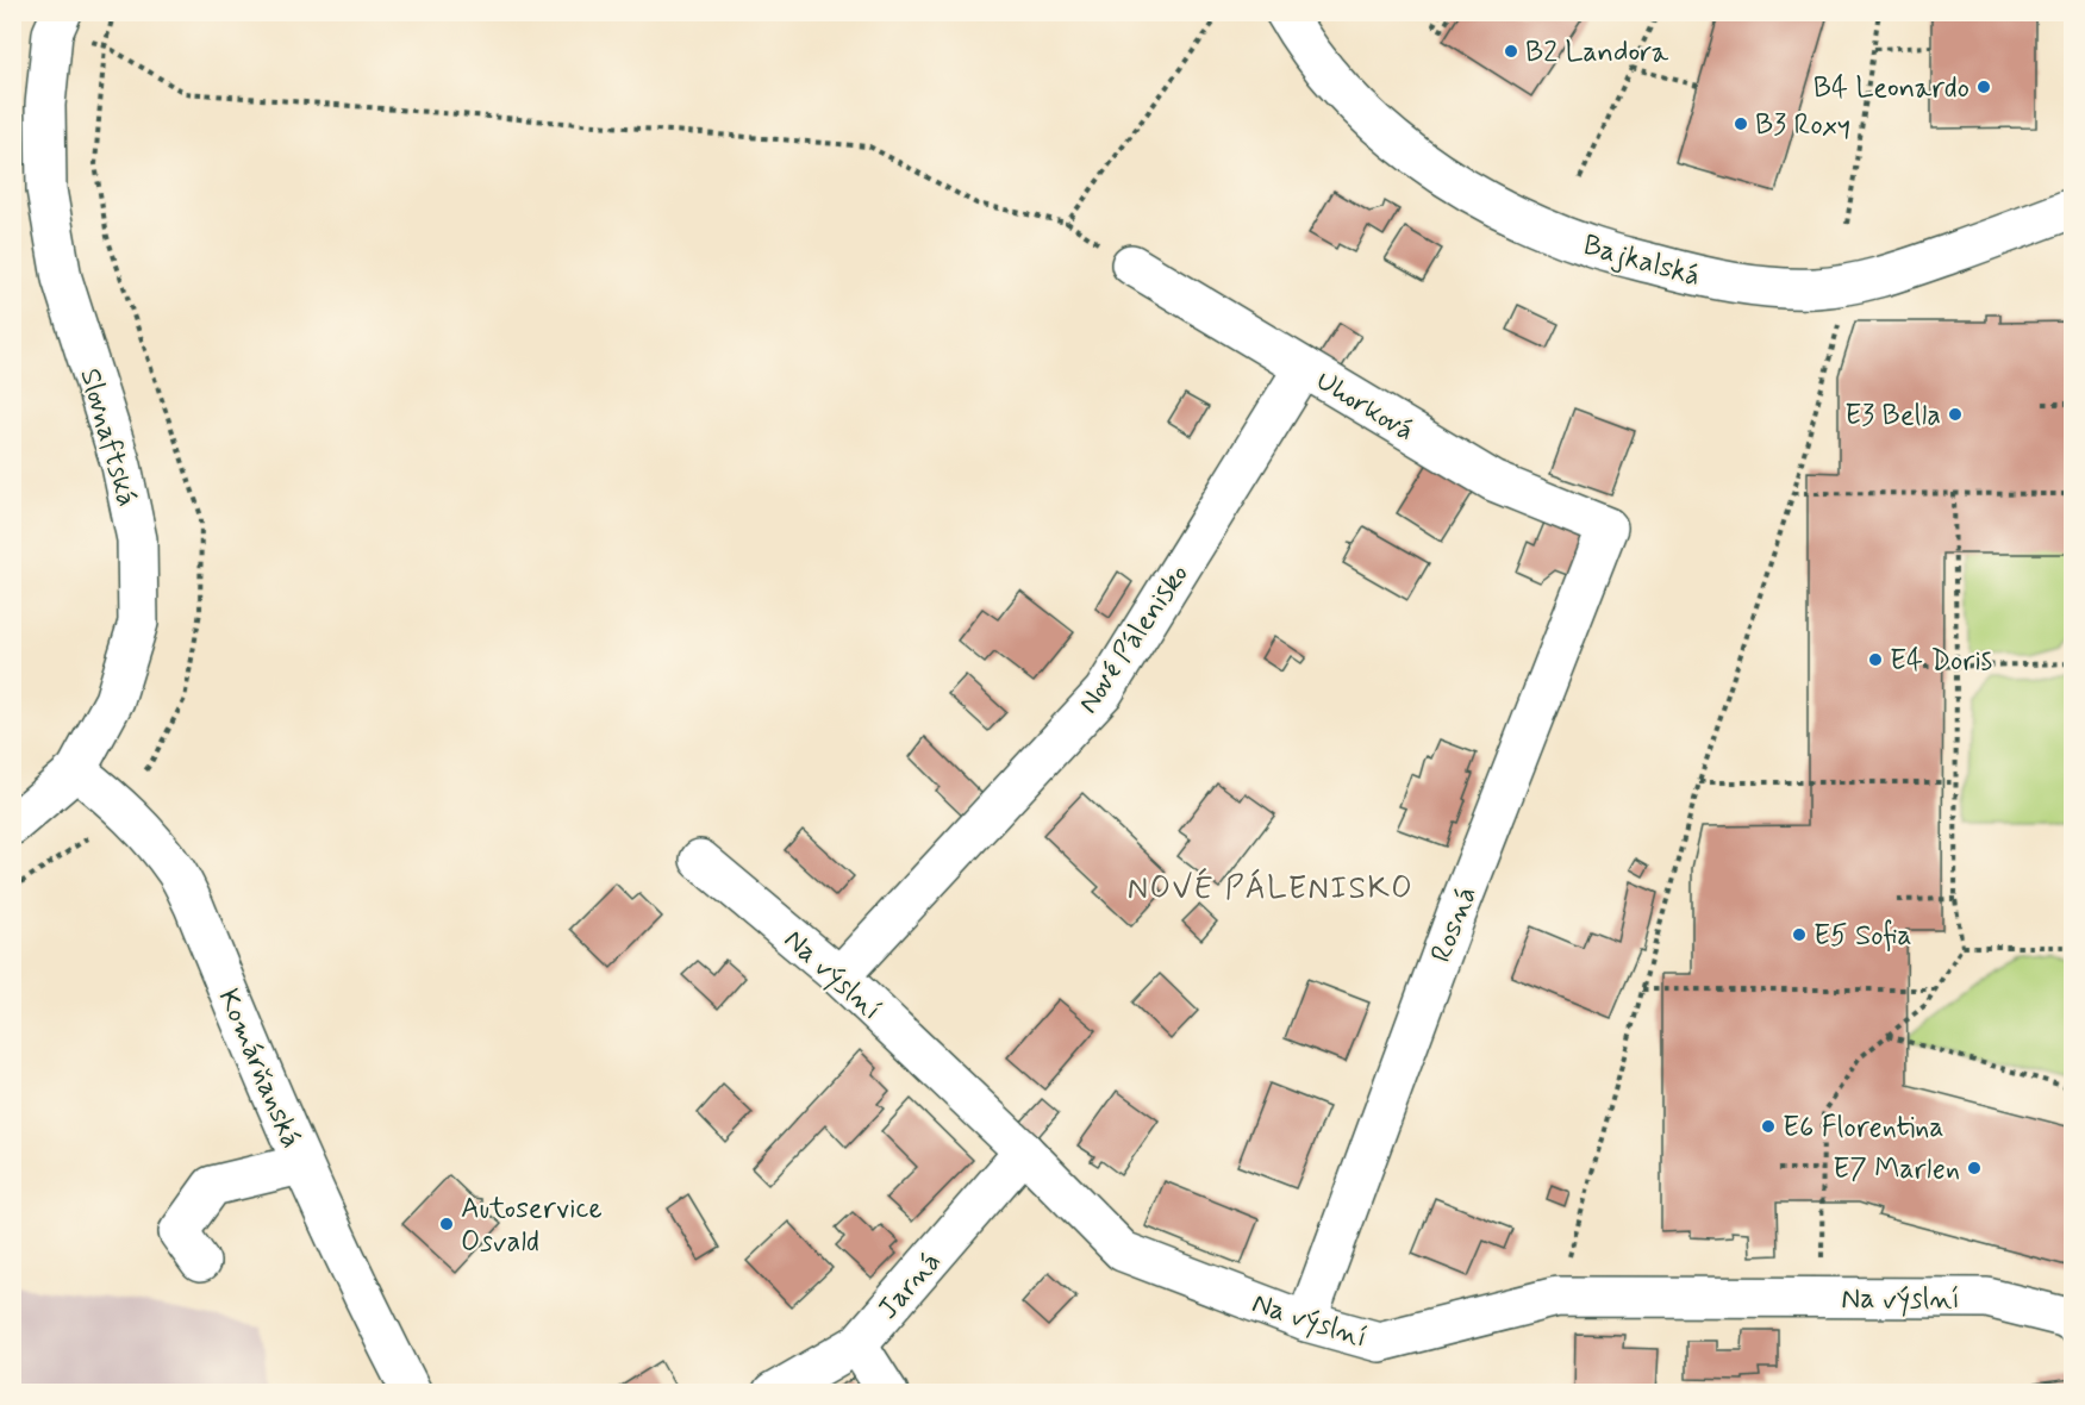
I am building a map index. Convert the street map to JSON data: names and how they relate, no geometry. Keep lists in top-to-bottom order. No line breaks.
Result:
{"streets":{"street":["Bajkalská","Uhorková","Slovnaftská","Nové Pálenisko","Rosná","Na výslní","Komárňanská","Jarná"]},"crossings":[["Uhorková","Nové Pálenisko"],["Uhorková","Rosná"],["Slovnaftská","Komárňanská"],["Nové Pálenisko","Na výslní"],["Rosná","Na výslní"],["Na výslní","Jarná"]],"districts":["NOVÉ PÁLENISKO"],"places":["B2 Landora","B4 Leonardo","B3 Roxy","E3 Bella","E4 Doris","E5 Sofia","E6 Florentina","E7 Marlen","Autoservice Osvald"]}
